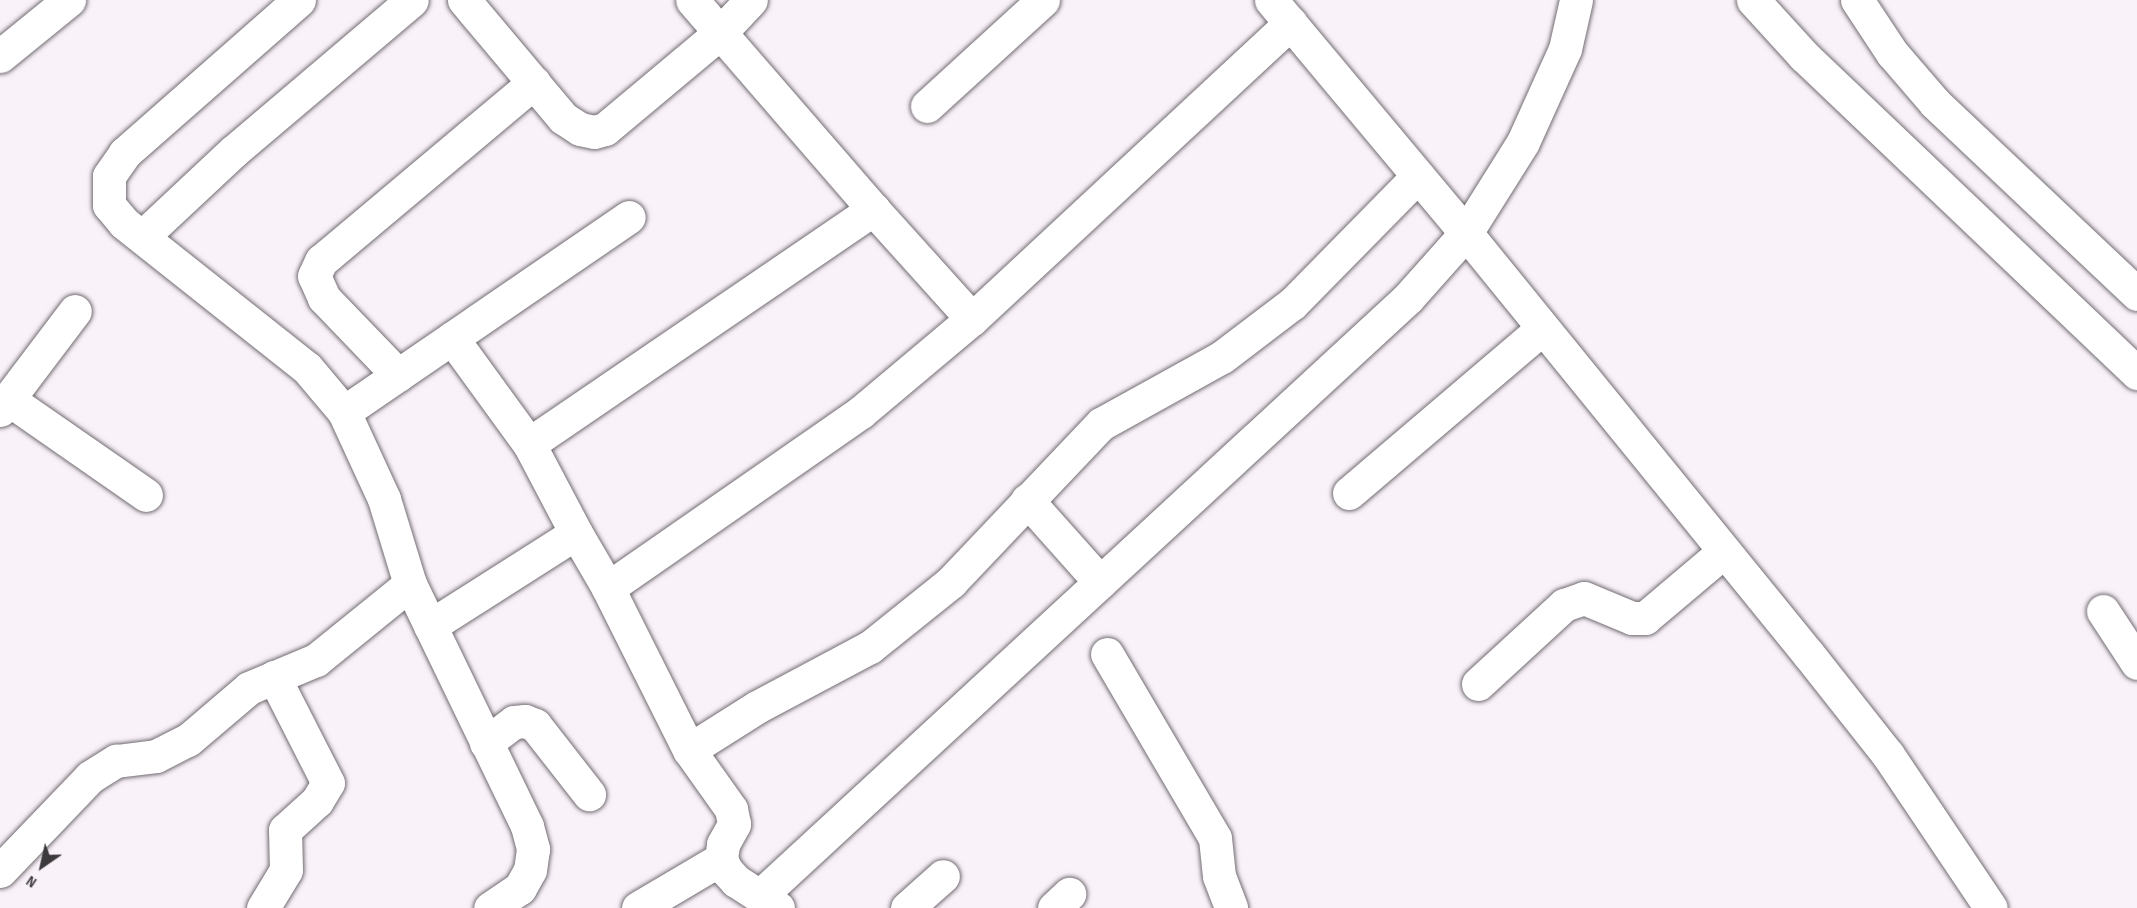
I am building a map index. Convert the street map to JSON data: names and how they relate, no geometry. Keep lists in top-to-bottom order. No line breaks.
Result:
{"north":"bottom left"}
